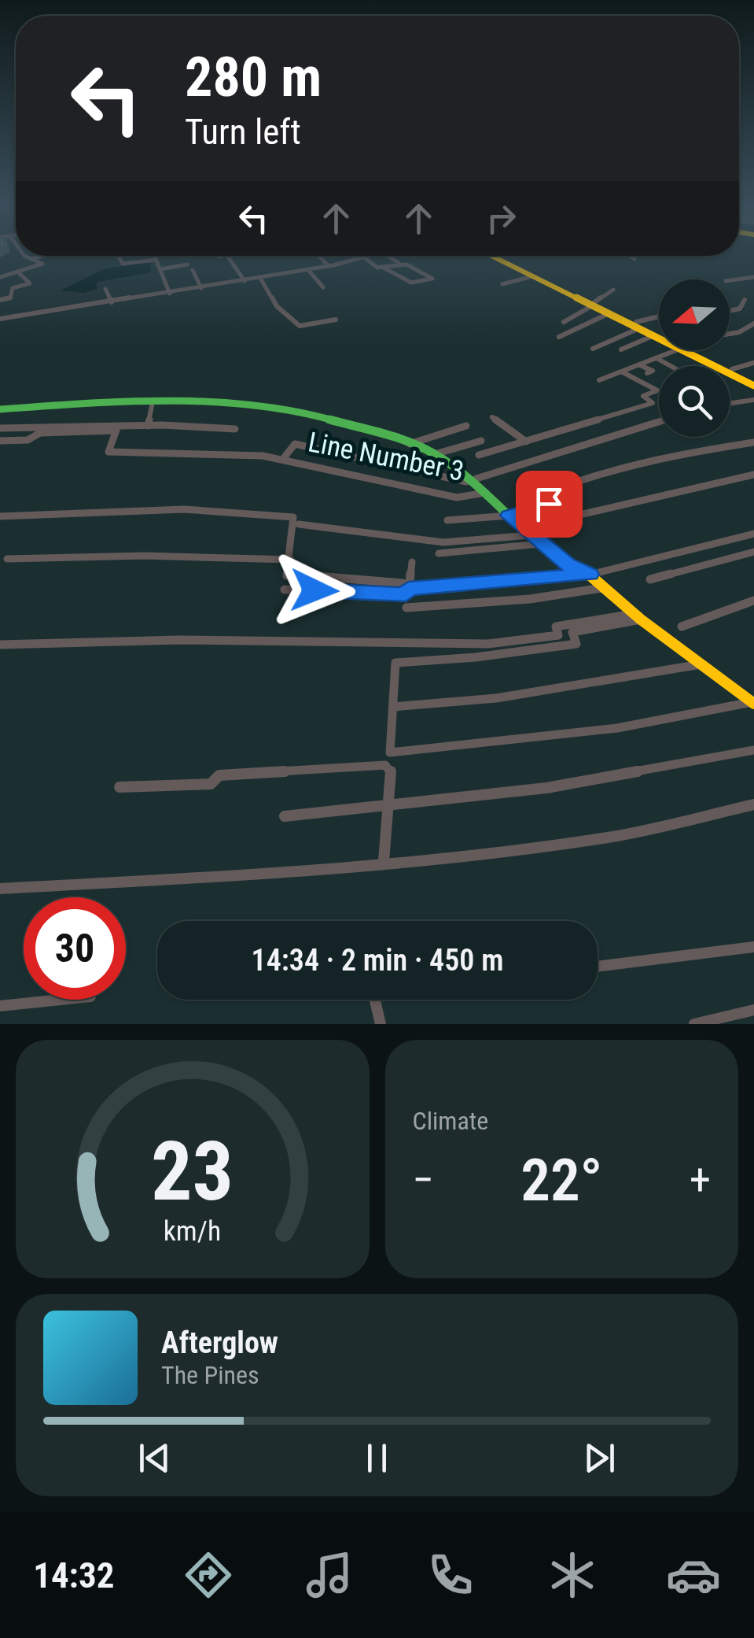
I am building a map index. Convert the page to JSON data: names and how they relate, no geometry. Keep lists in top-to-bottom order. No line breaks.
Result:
{"streets":{"street":["Line Number 3"]},"north":"left","page":{"turn":["280 m","Turn left"],"limit":"30","trip":"14:34 · 2 min · 450 m","tile":"Climate","heat":["−","22°","+"],"song":["Afterglow","The Pines"],"tabs":"14:32","gauge":["23","km/h"]}}
